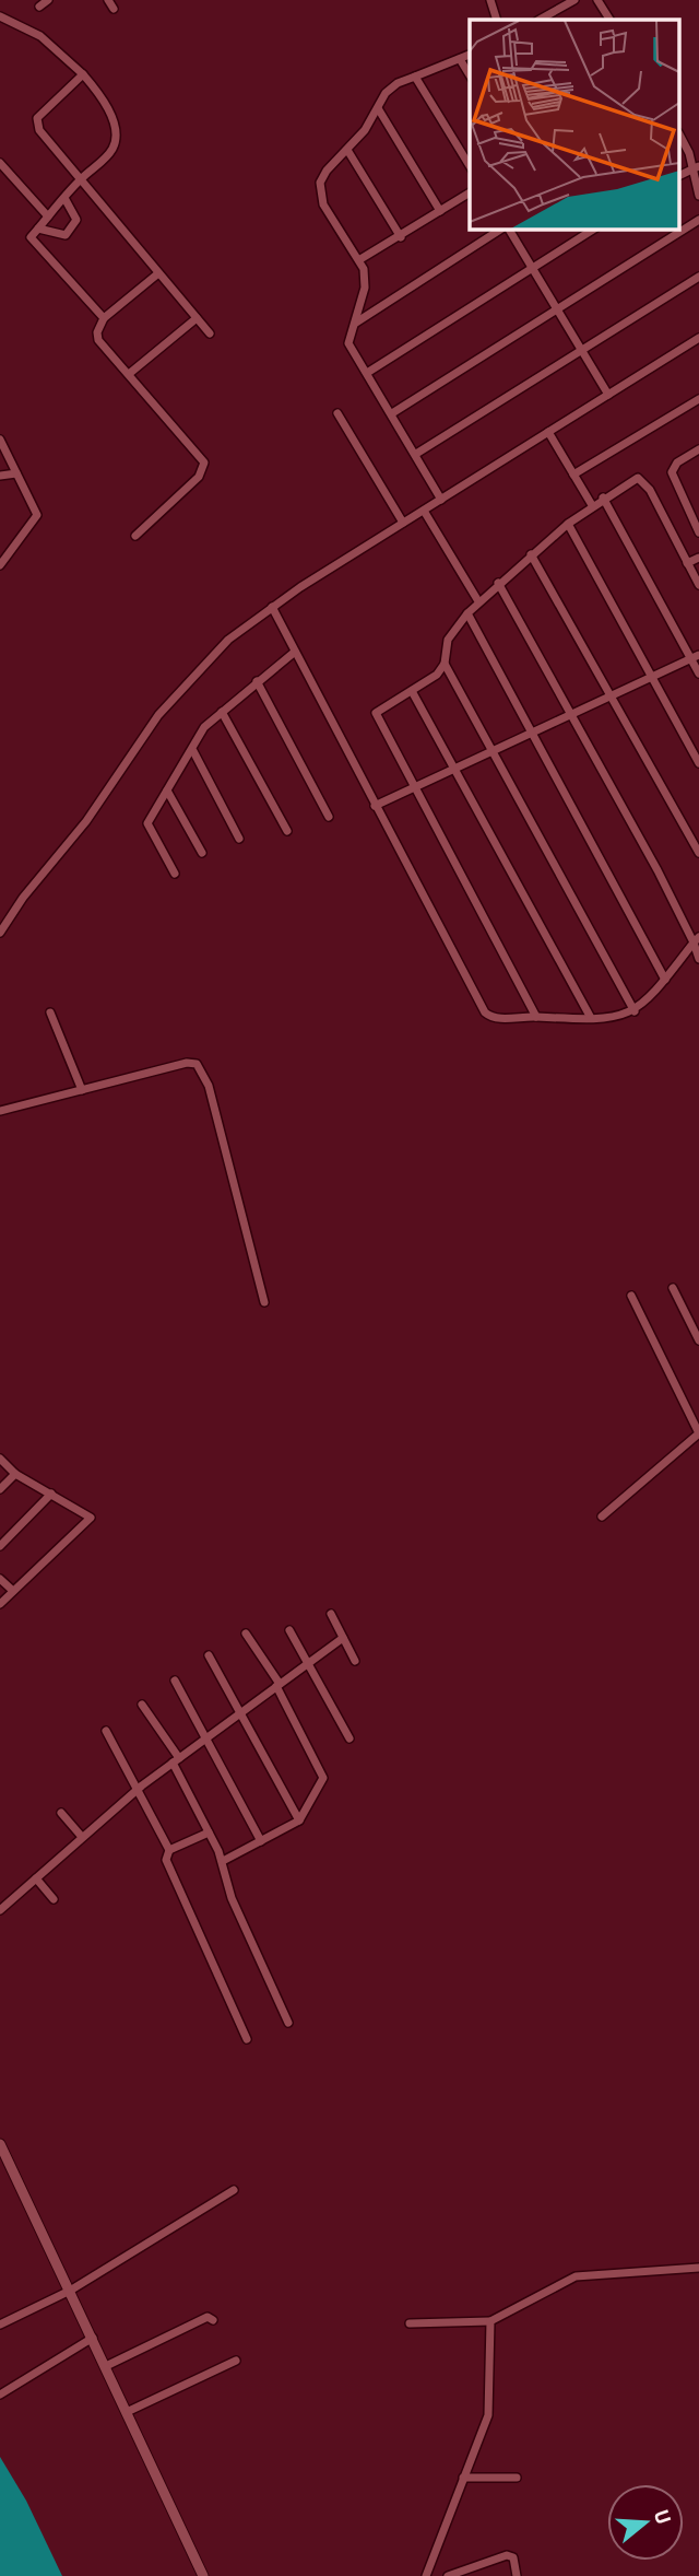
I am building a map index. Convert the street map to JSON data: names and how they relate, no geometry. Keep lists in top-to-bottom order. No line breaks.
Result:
{"north":"right"}
